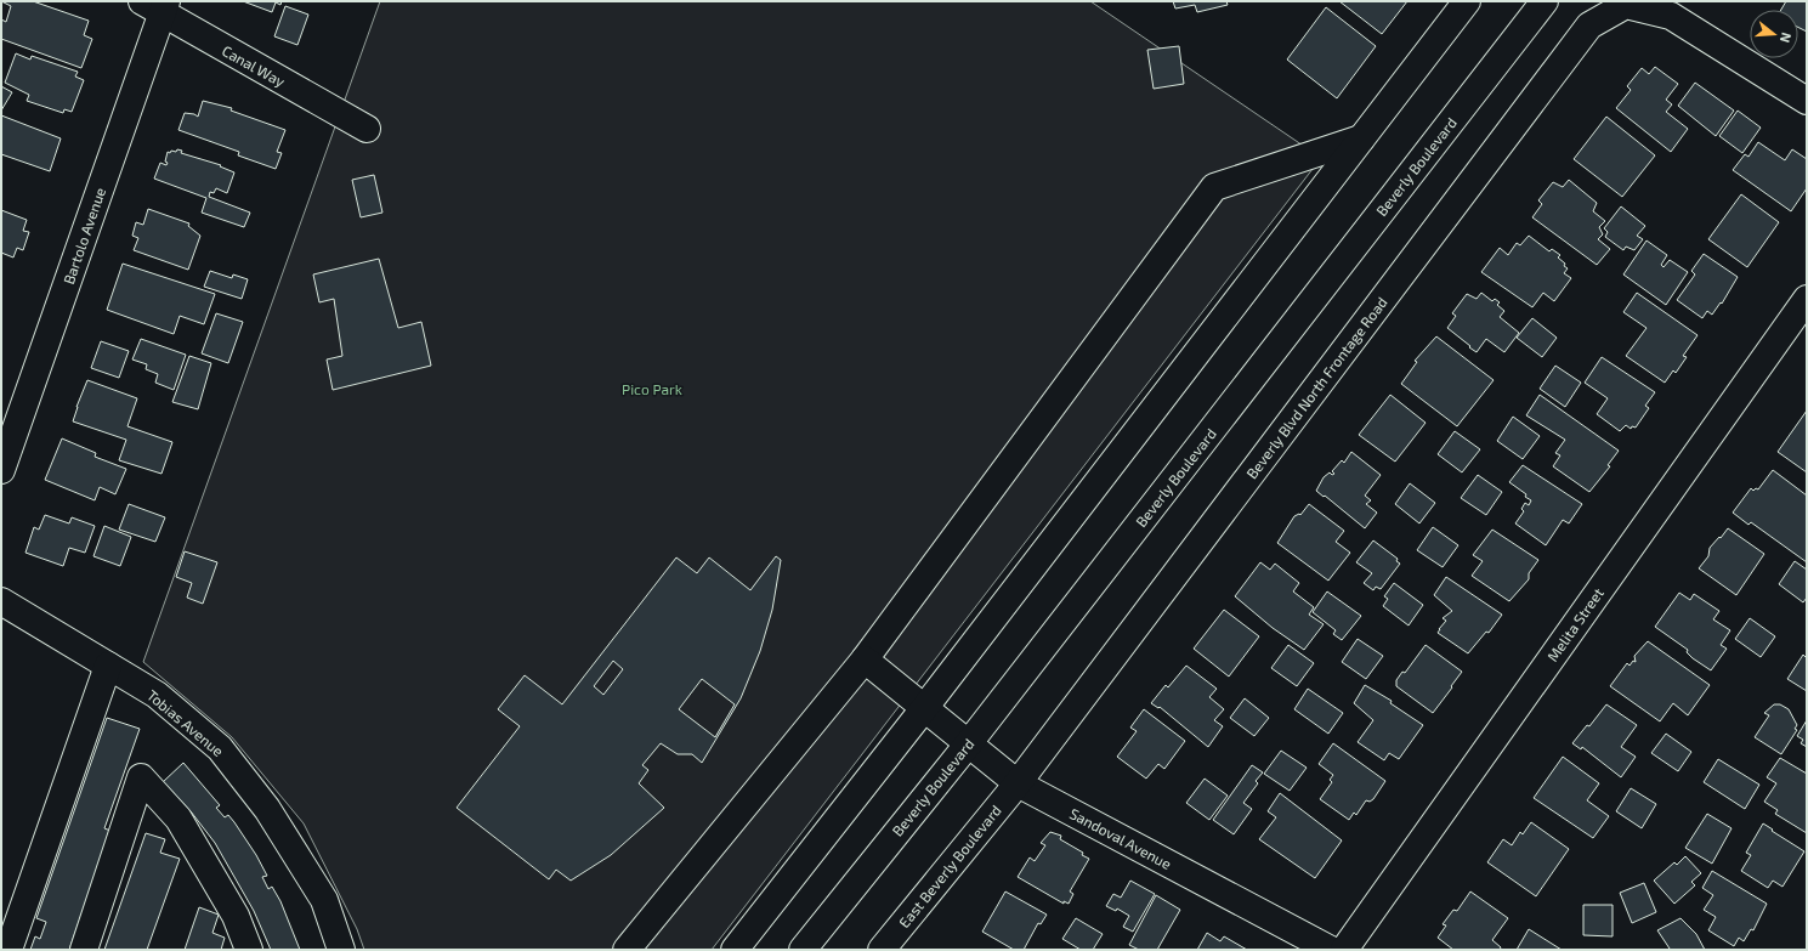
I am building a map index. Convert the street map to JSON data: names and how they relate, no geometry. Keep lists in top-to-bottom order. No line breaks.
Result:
{"streets":{"street":["Canal Way","Beverly Boulevard","Bartolo Avenue","Beverly Blvd North Frontage Road","Melita Street","Tobias Avenue","Sandoval Avenue","East Beverly Boulevard"]},"crossings":[["Canal Way","Bartolo Avenue"],["Beverly Boulevard","Sandoval Avenue"],["Beverly Blvd North Frontage Road","Sandoval Avenue"],["Beverly Blvd North Frontage Road","East Beverly Boulevard"],["Sandoval Avenue","East Beverly Boulevard"]],"parks":["Pico Park"],"north":"right"}
